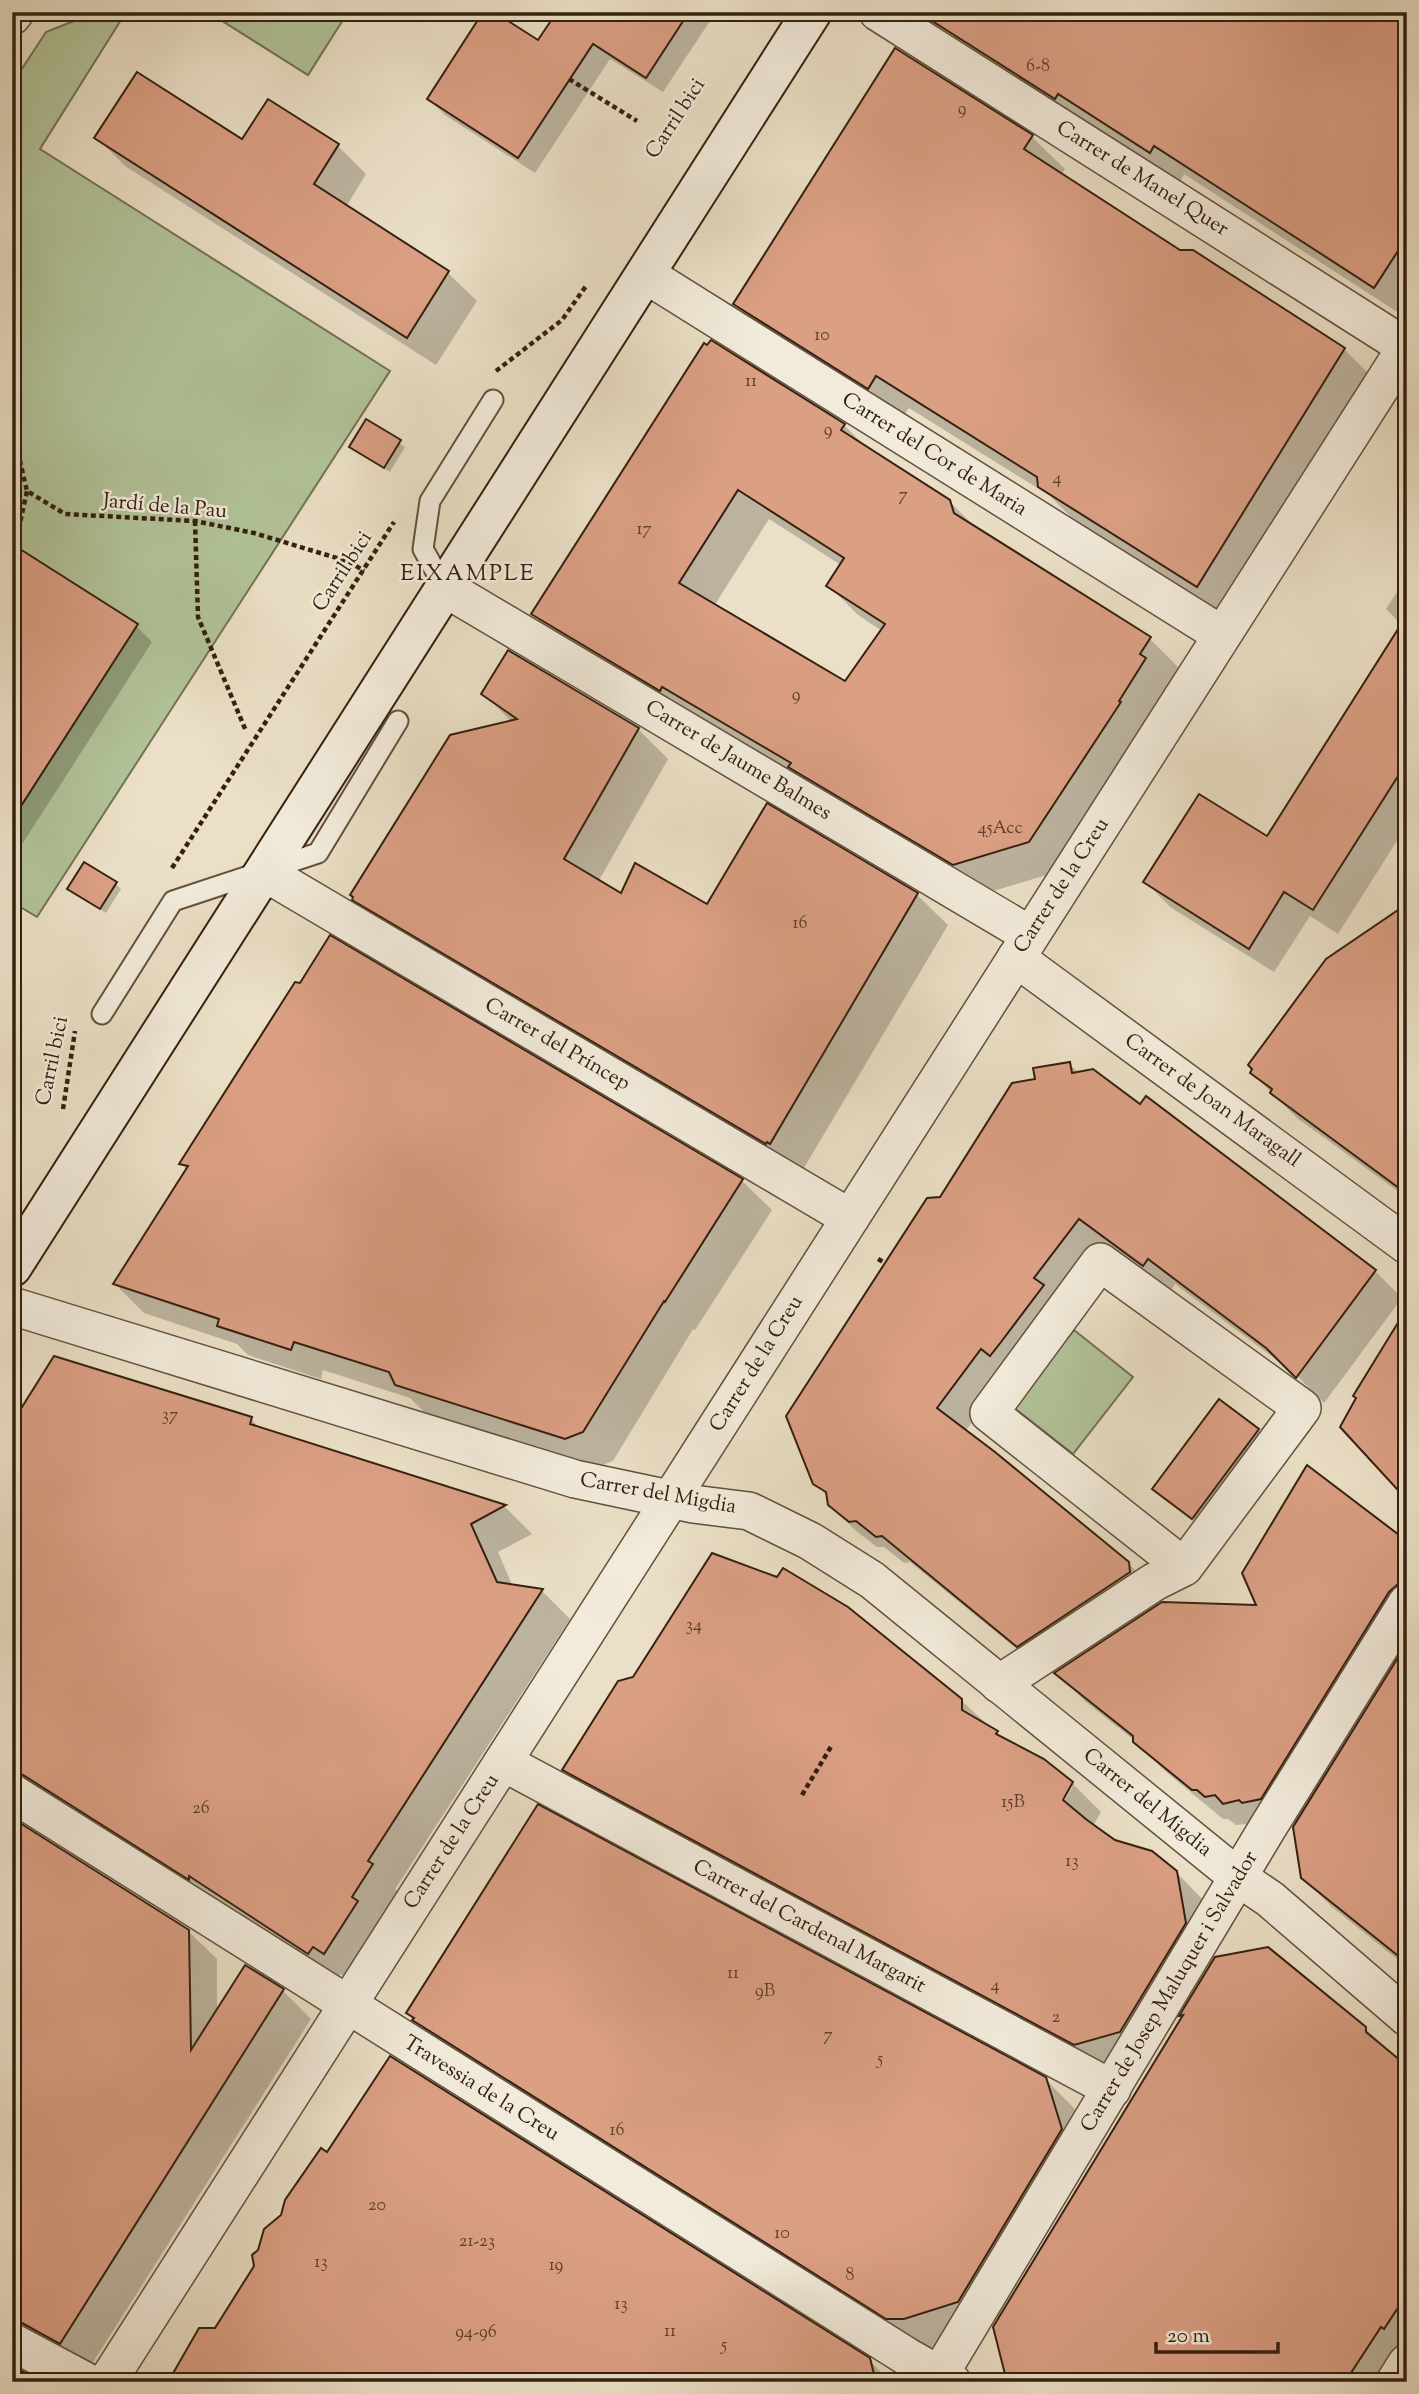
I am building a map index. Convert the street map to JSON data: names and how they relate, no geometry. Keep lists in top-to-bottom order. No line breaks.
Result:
{"streets":{"street":["Carrer de Manel Quer","Carrer del Cor de Maria","Carrer de Jaume Balmes","Carrer de la Creu","Carrer del Príncep","Carrer de Joan Maragall","Carrer del Migdia","Carrer del Cardenal Margarit","Carrer de Josep Maluquer i Salvador","Travessia de la Creu"],"path":["Carril bici","Jardí de la Pau"]},"crossings":[["Carril bici","Jardí de la Pau"],["Carrer de Manel Quer","Carrer de la Creu"],["Carrer del Cor de Maria","Carrer de la Creu"],["Carrer de Jaume Balmes","Carrer de la Creu"],["Carrer de Jaume Balmes","Carrer de Joan Maragall"],["Carrer de la Creu","Carrer del Príncep"],["Carrer de la Creu","Carrer de Joan Maragall"],["Carrer de la Creu","Carrer del Migdia"],["Carrer de la Creu","Carrer del Cardenal Margarit"],["Carrer de la Creu","Travessia de la Creu"],["Carrer del Migdia","Carrer de Josep Maluquer i Salvador"],["Carrer del Cardenal Margarit","Carrer de Josep Maluquer i Salvador"],["Carrer de Josep Maluquer i Salvador","Travessia de la Creu"]],"districts":["EIXAMPLE"],"house_numbers":["6-8","9","10","11","9","4","7","17","9","45Acc","16","37","34","15B","26","13","11","4","9B","2","7","5","16","20","10","21-23","13","19","8","13","11","94-96","5"],"scale_bar":"20 m"}
